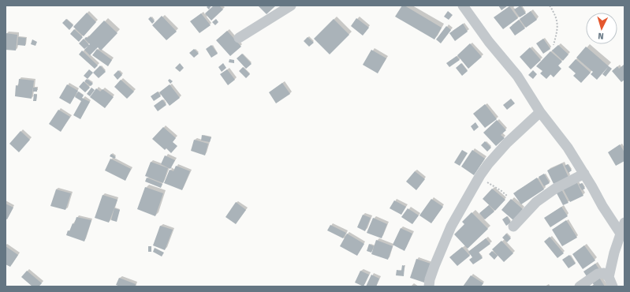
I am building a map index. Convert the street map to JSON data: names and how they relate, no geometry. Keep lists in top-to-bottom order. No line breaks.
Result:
{"north":"bottom"}
